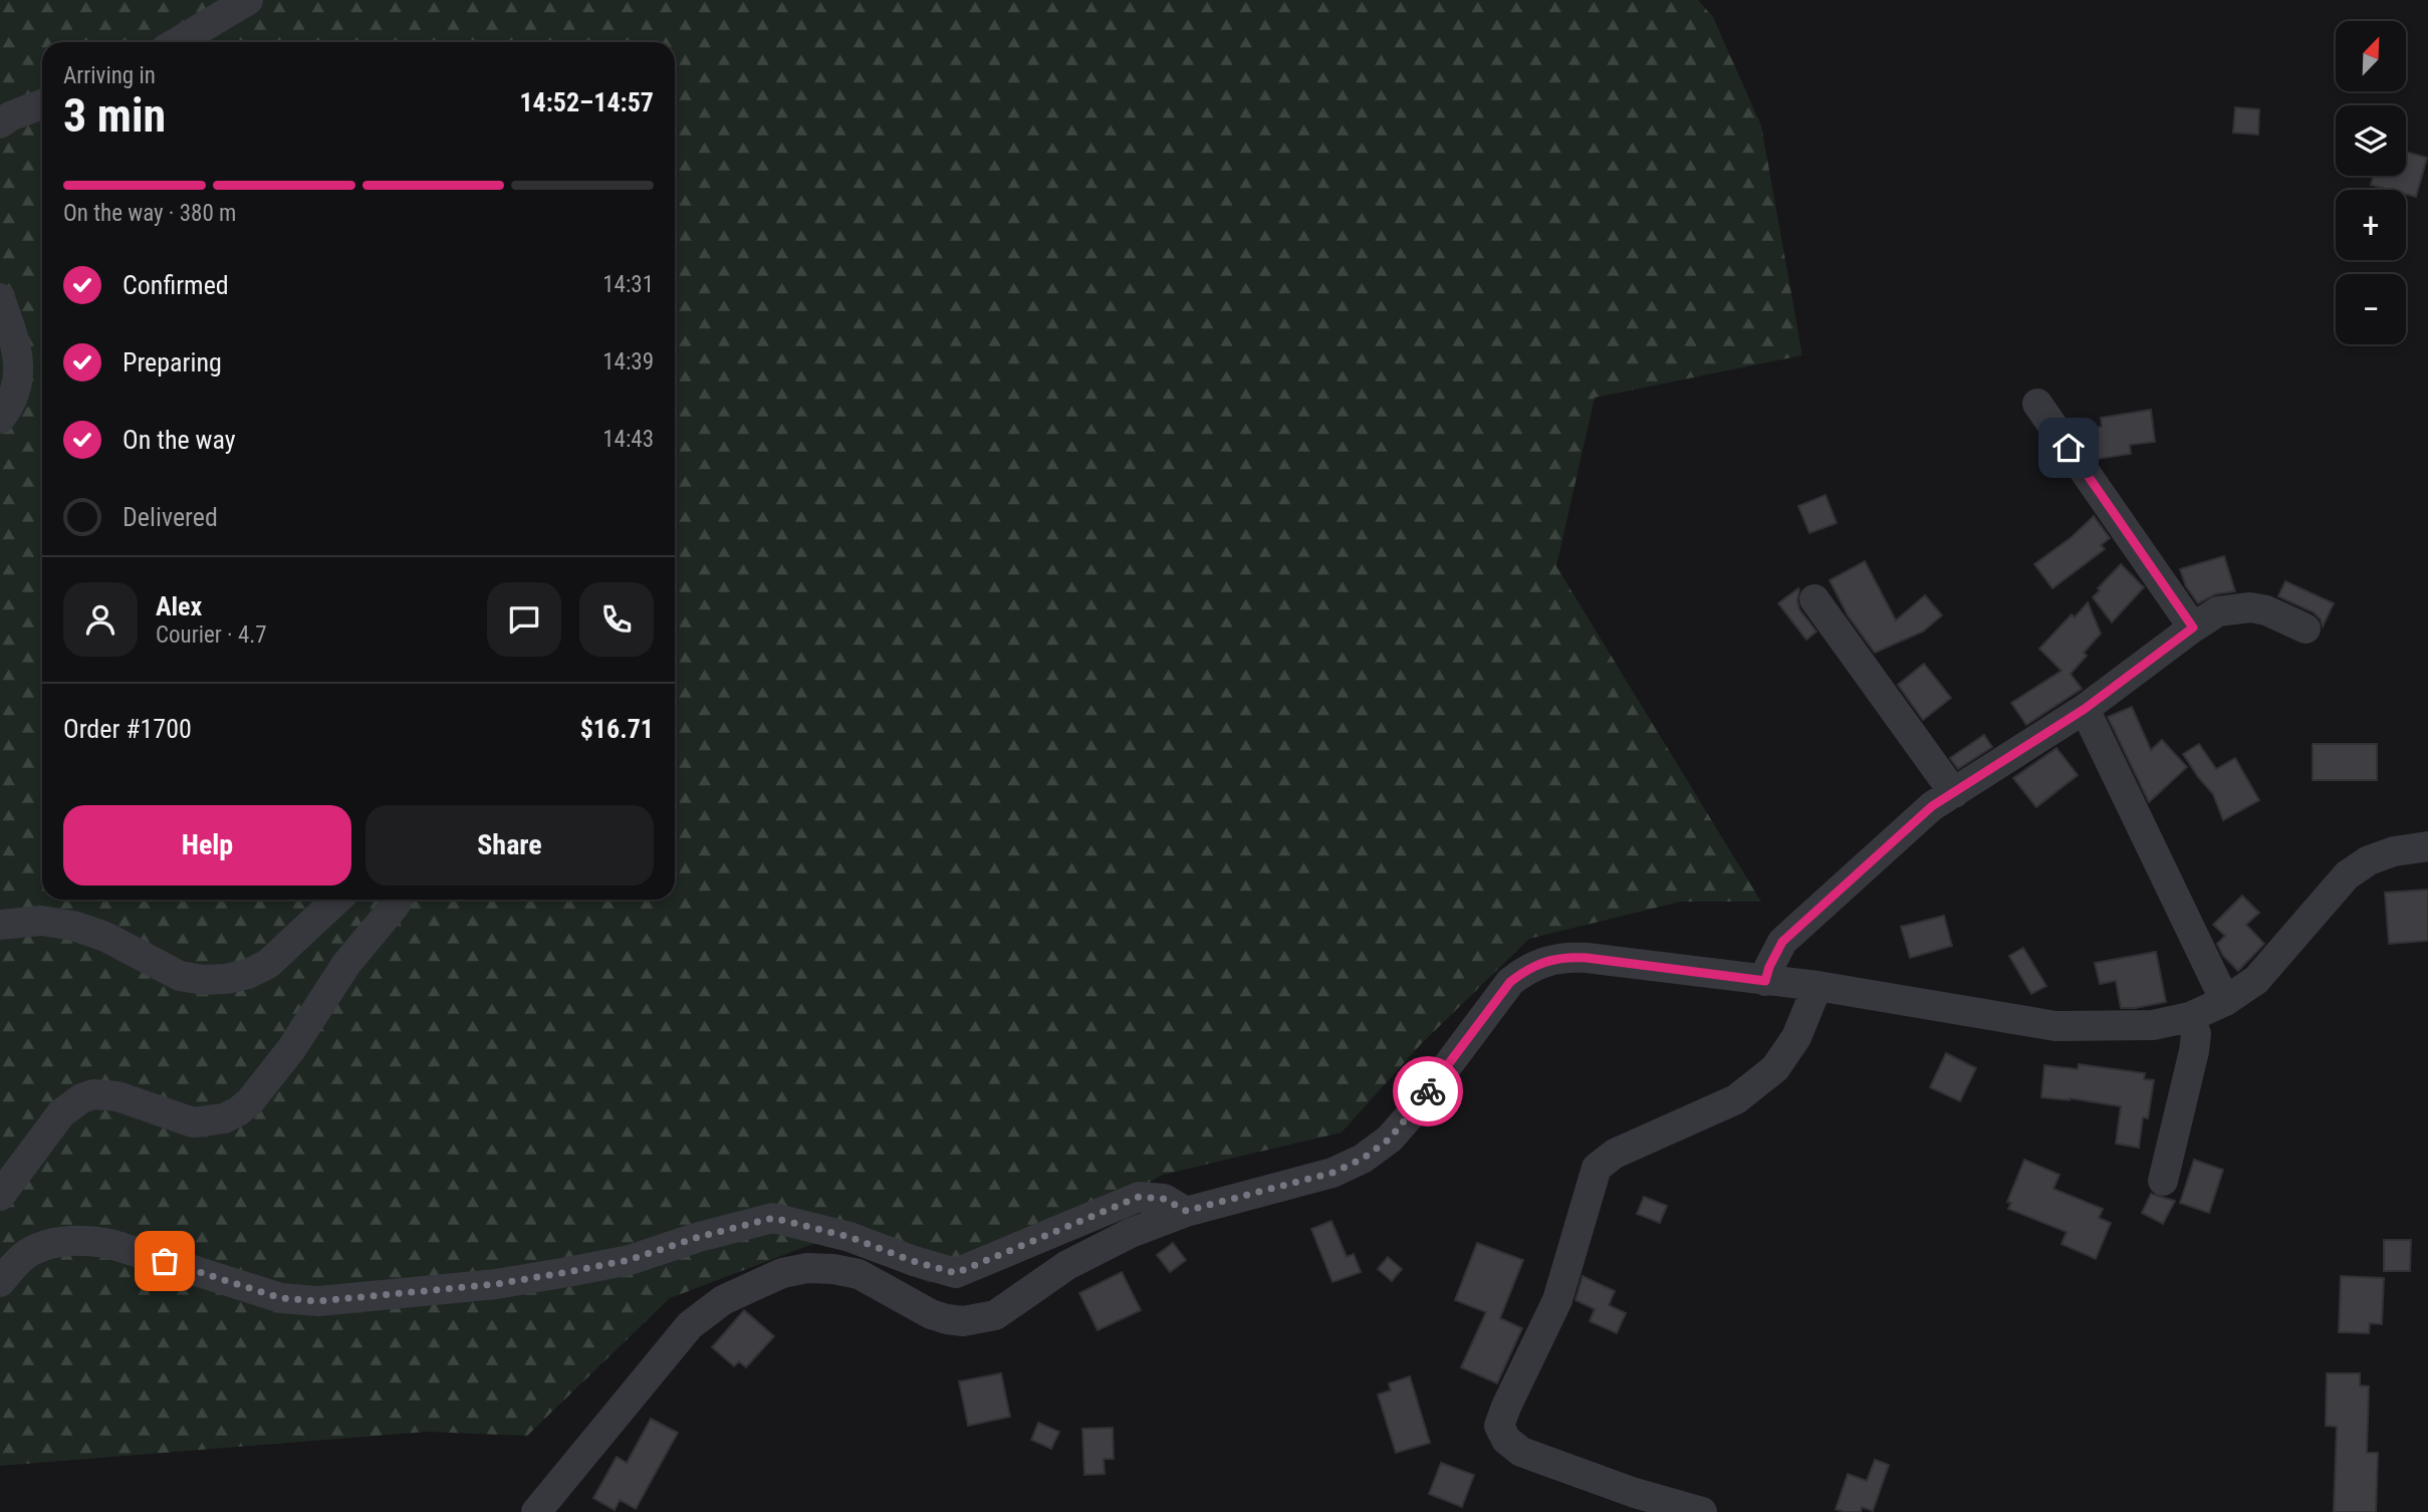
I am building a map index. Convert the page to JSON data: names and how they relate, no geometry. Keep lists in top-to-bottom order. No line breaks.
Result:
{"north":"top right","page":{"map_buttons":["+","−"],"heading":["3 min","Arriving in","14:52–14:57"],"panel":["Alex","Courier · 4.7","Order #1700","$16.71"],"bar":"On the way · 380 m","list":[["Confirmed","14:31"],["Preparing","14:39"],["On the way","14:43"],"Delivered"],"buttons":["Help","Share"]}}
